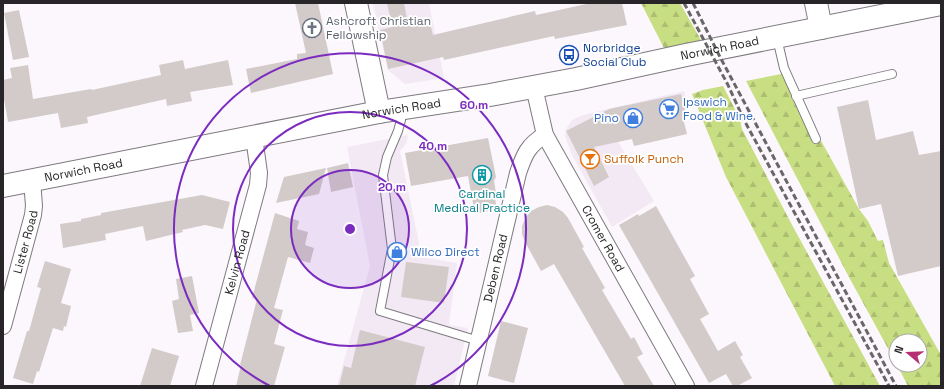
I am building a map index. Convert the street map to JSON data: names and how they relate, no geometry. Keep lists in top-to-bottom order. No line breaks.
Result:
{"streets":{"main road":["Norwich Road"],"street":["Cromer Road","Lister Road","Kelvin Road","Deben Road"]},"crossings":[["Norwich Road","Cromer Road"],["Norwich Road","Lister Road"],["Norwich Road","Kelvin Road"],["Cromer Road","Deben Road"]],"places":{"church":["Ashcroft Christian Fellowship"],"bus stop":["Norbridge Social Club"],"supermarket":["Ipswich Food & Wine"],"shop":["Pino","Wilco Direct"],"bar":["Suffolk Punch"],"building":["Cardinal Medical Practice"]},"north":"left","rings":["60 m","40 m","20 m"]}
